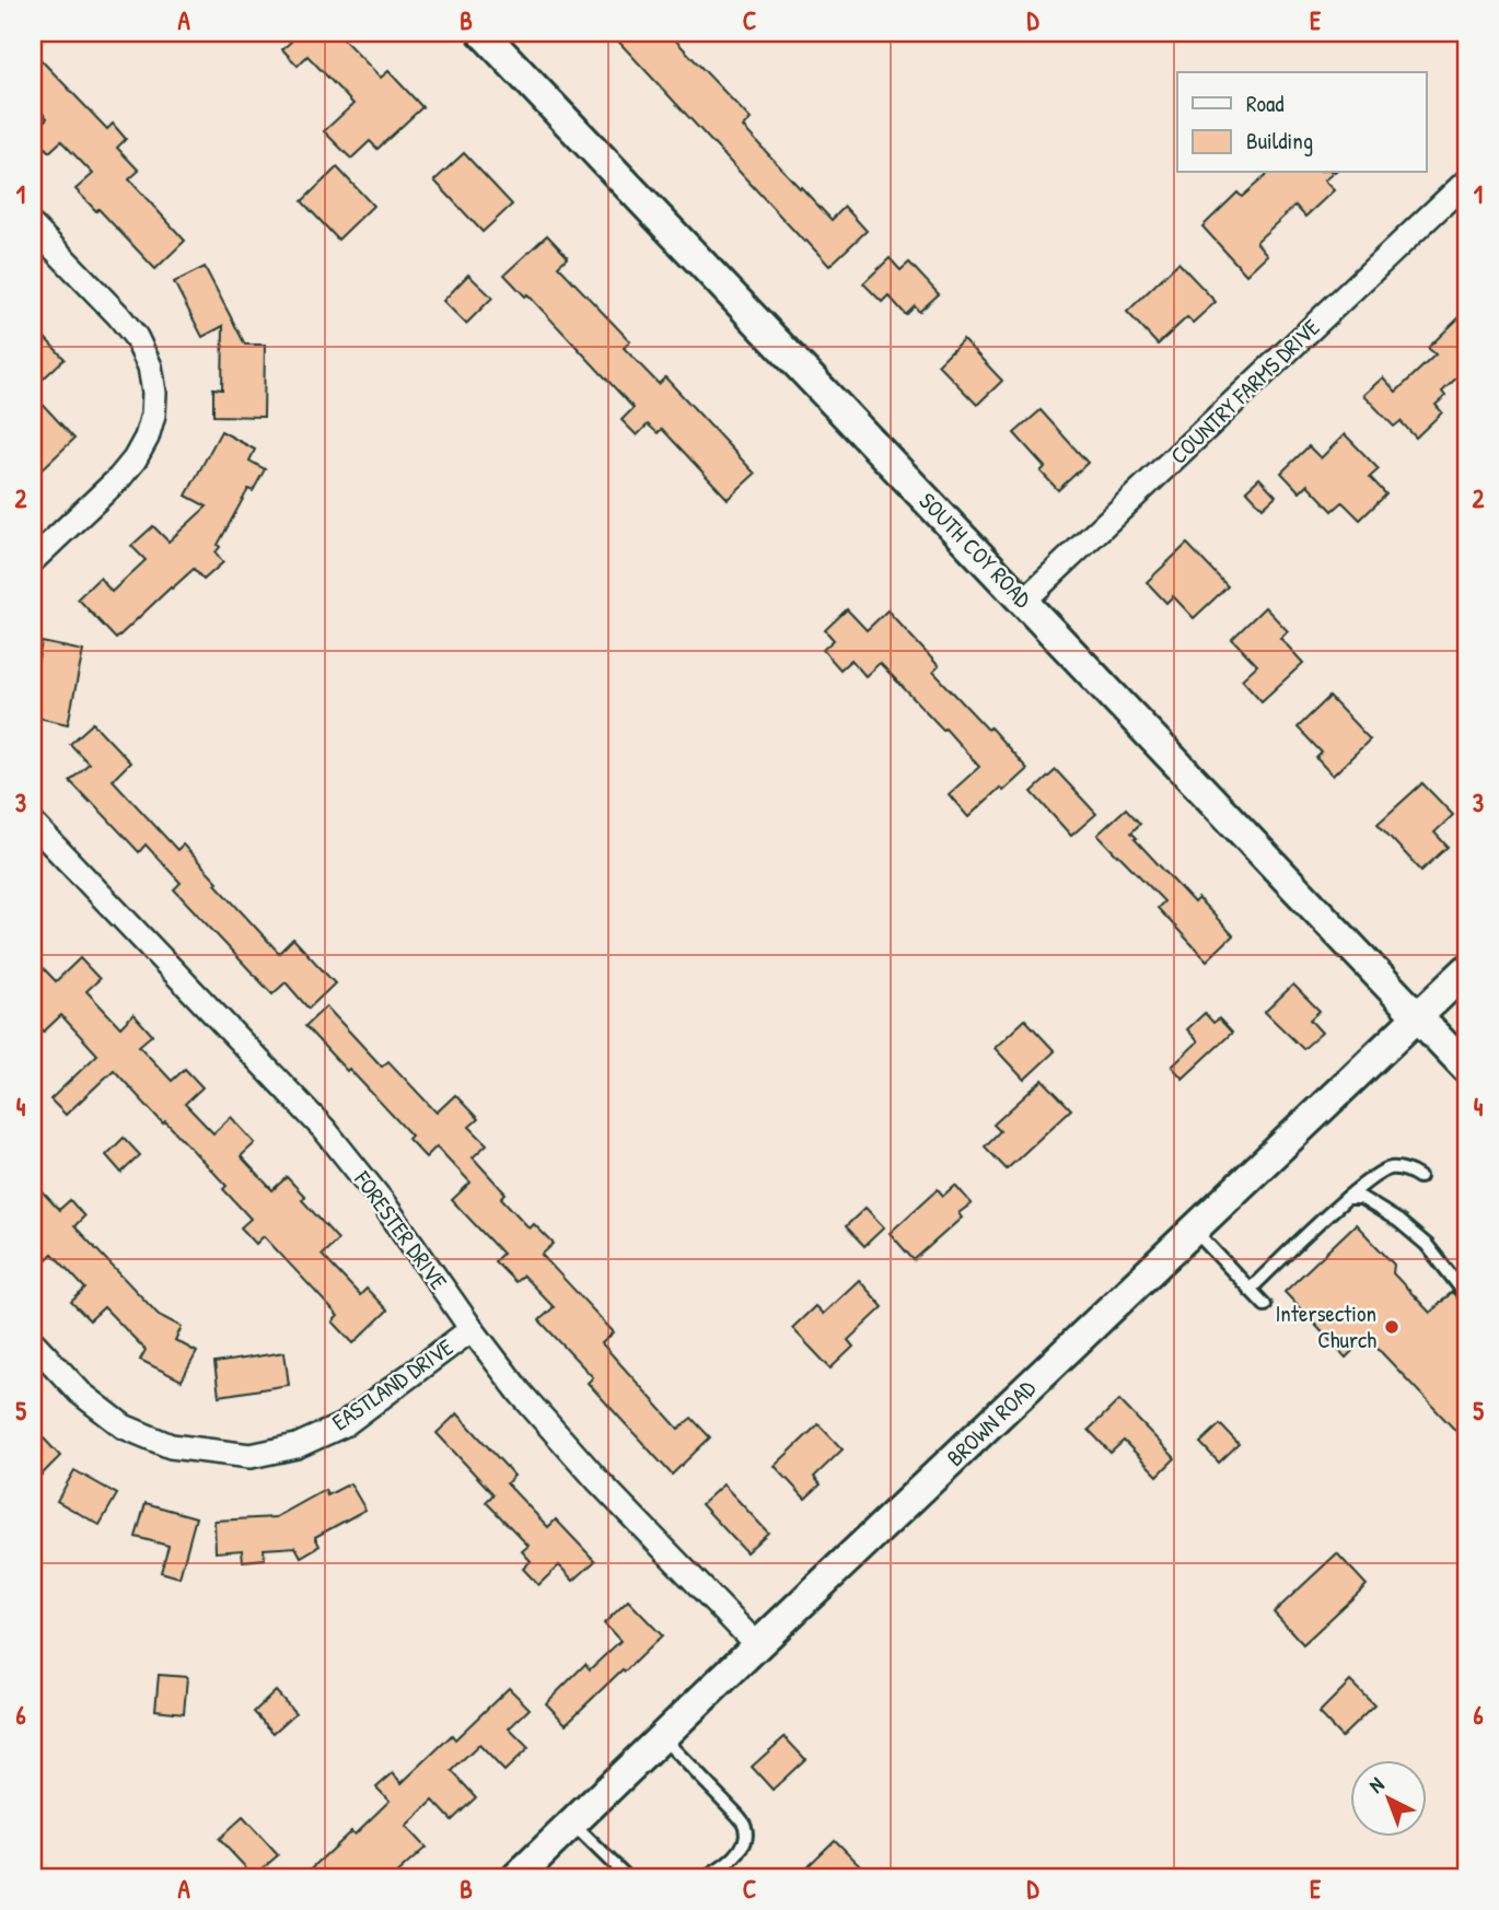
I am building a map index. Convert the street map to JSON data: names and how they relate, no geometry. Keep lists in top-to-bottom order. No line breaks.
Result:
{"streets":{"street":["COUNTRY FARMS DRIVE","SOUTH COY ROAD","FORESTER DRIVE","EASTLAND DRIVE","BROWN ROAD"]},"crossings":[["COUNTRY FARMS DRIVE","SOUTH COY ROAD"],["SOUTH COY ROAD","BROWN ROAD"],["FORESTER DRIVE","EASTLAND DRIVE"],["FORESTER DRIVE","BROWN ROAD"]],"places":["Intersection Church"],"legend":["Road","Building"],"north":"top left","grid":{"columns":["A","B","C","D","E"],"rows":["1","2","3","4","5","6"]}}
